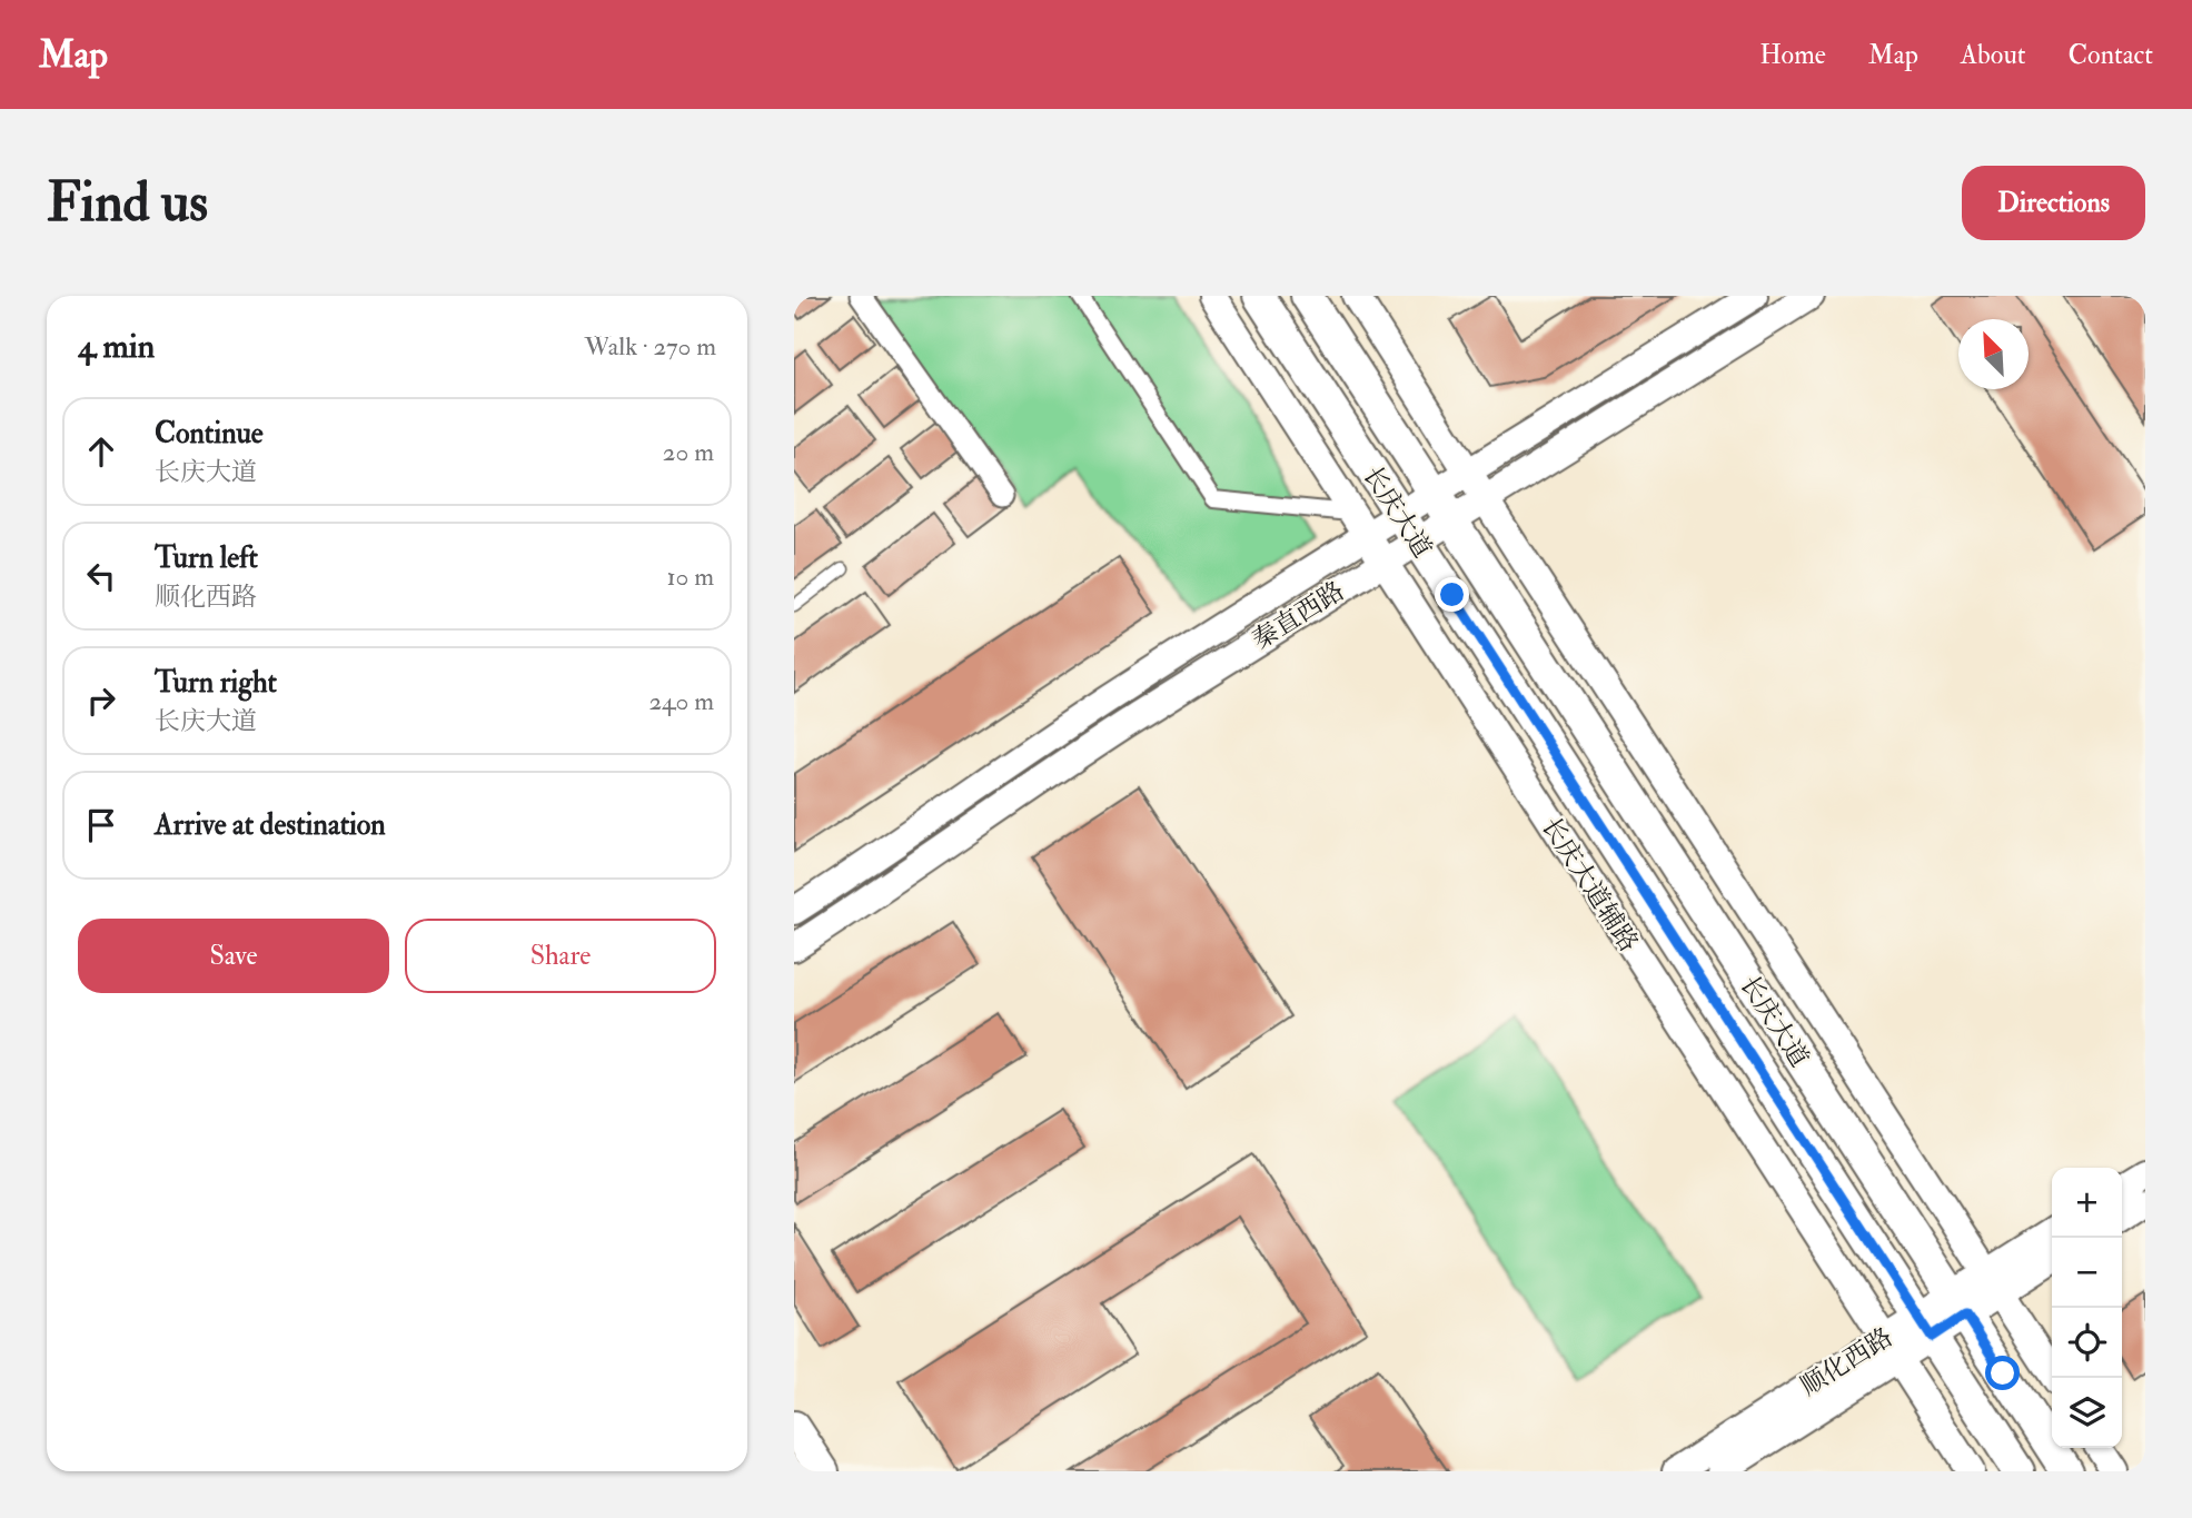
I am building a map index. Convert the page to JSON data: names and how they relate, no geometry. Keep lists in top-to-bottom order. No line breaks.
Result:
{"streets":{"main road":["长庆大道"],"street":["秦直西路","长庆大道辅路","顺化西路"]},"crossings":[["长庆大道","秦直西路"],["长庆大道","顺化西路"],["秦直西路","长庆大道辅路"],["长庆大道辅路","顺化西路"]],"north":"top left","page":{"header":"Map","nav":["Home","Map","About","Contact"],"buttons":["Directions",["Save","Share"]],"title":"Find us","heading":["4 min","Walk · 270 m"],"list":[["Continue","长庆大道","20 m"],["Turn left","顺化西路","10 m"],["Turn right","长庆大道","240 m"],"Arrive at destination"],"map_buttons":["+","−"]}}
